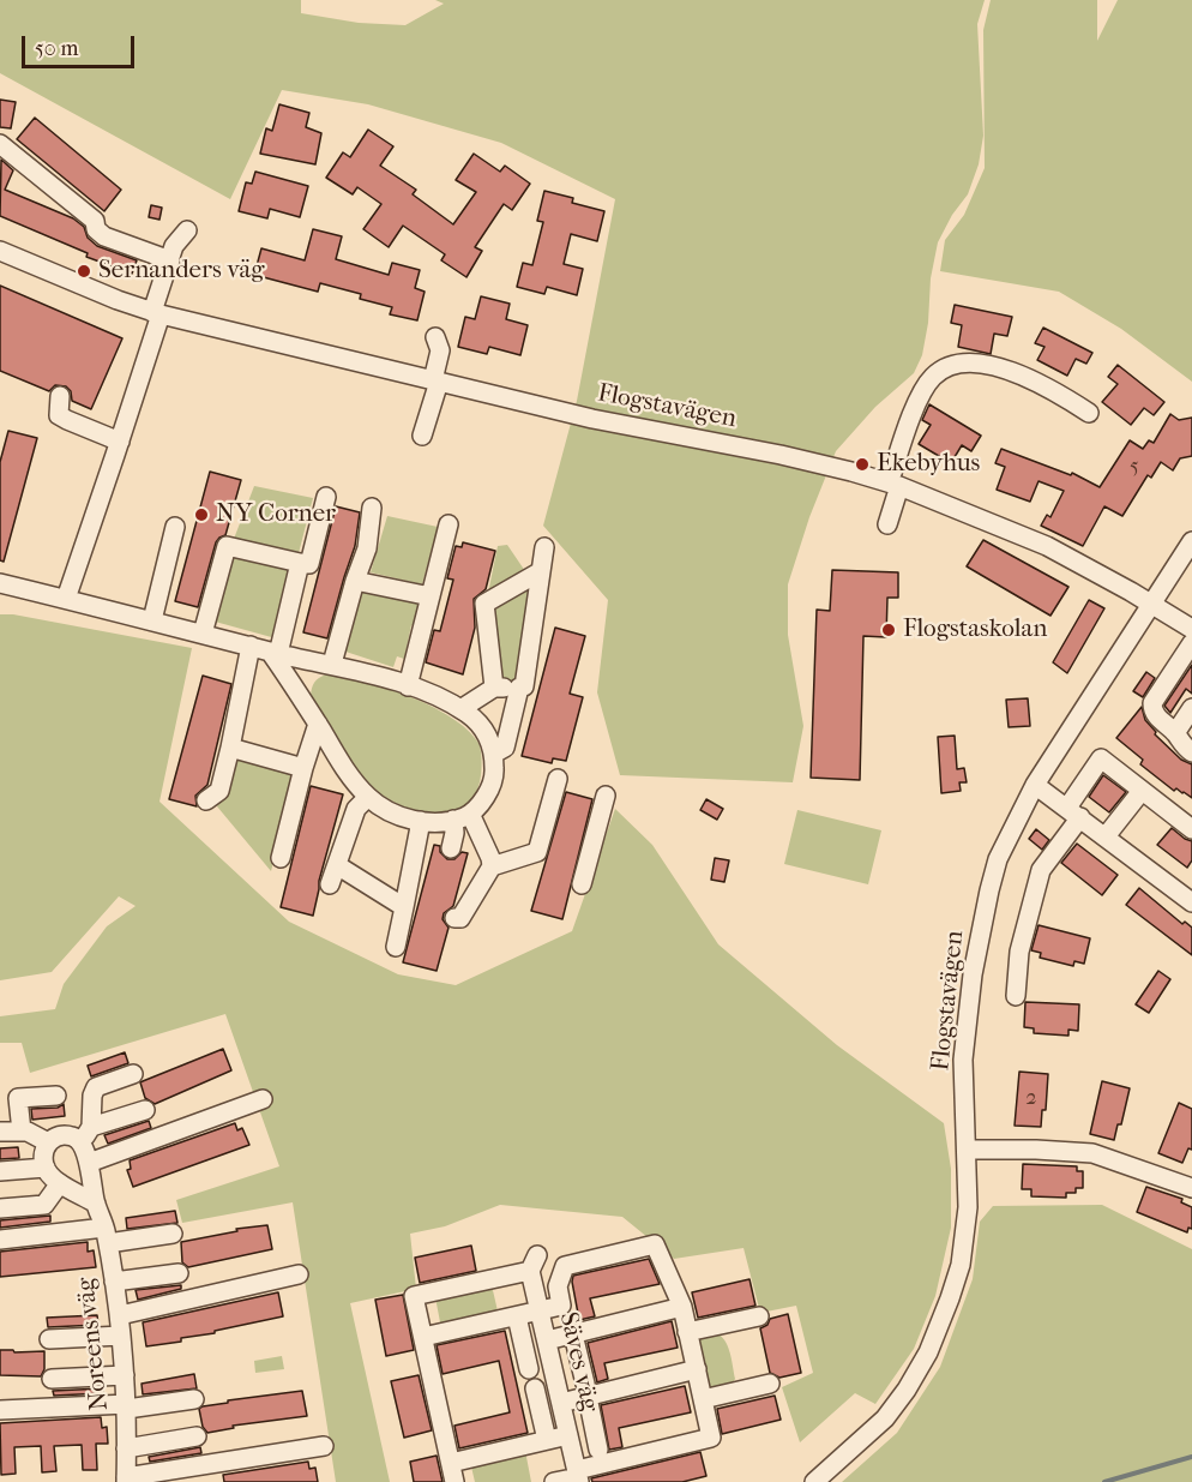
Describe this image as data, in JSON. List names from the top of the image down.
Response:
{
  "streets": {
    "street": ["Flogstavägen", "Noreens väg", "Säves väg"]
  },
  "places": [
    "Sernanders väg",
    "Ekebyhus",
    "NY Corner",
    "Flogstaskolan"
  ],
  "house_numbers": ["5", "2"],
  "scale_bar": "50 m"
}
